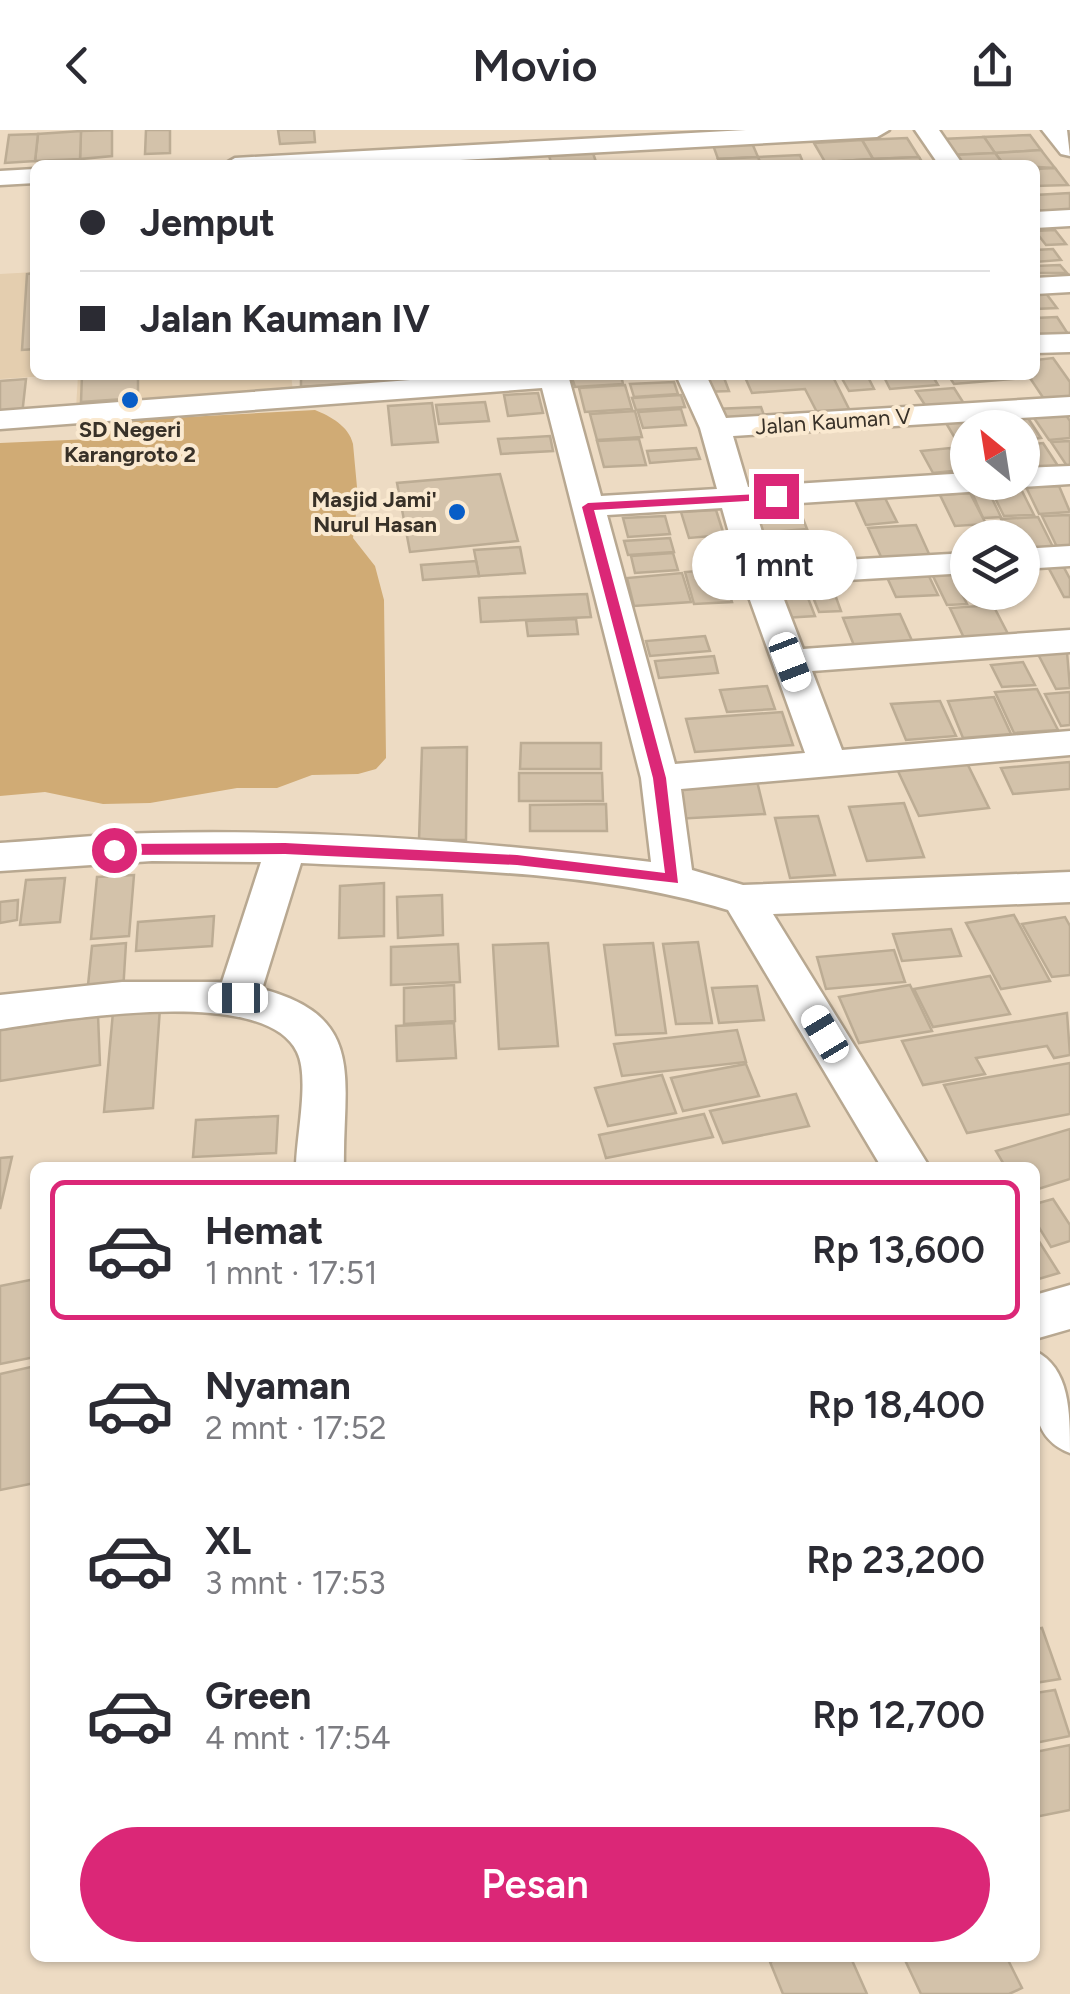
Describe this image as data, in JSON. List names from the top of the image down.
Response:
{
  "streets": {
    "street": ["Jalan Kauman V"]
  },
  "places": ["SD Negeri Karangroto 2", "Masjid Jami' Nurul Hasan"],
  "north": "top left",
  "page": {
    "header": "Movio",
    "banner": ["Jemput", "Jalan Kauman IV"],
    "bubble": "1 mnt",
    "list": [
      {
        "name": "Hemat",
        "note": "1 mnt · 17:51",
        "value": "Rp 13,600"
      },
      {
        "name": "Nyaman",
        "note": "2 mnt · 17:52",
        "value": "Rp 18,400"
      },
      {
        "name": "XL",
        "note": "3 mnt · 17:53",
        "value": "Rp 23,200"
      },
      {
        "name": "Green",
        "note": "4 mnt · 17:54",
        "value": "Rp 12,700"
      }
    ],
    "buttons": "Pesan"
  }
}
